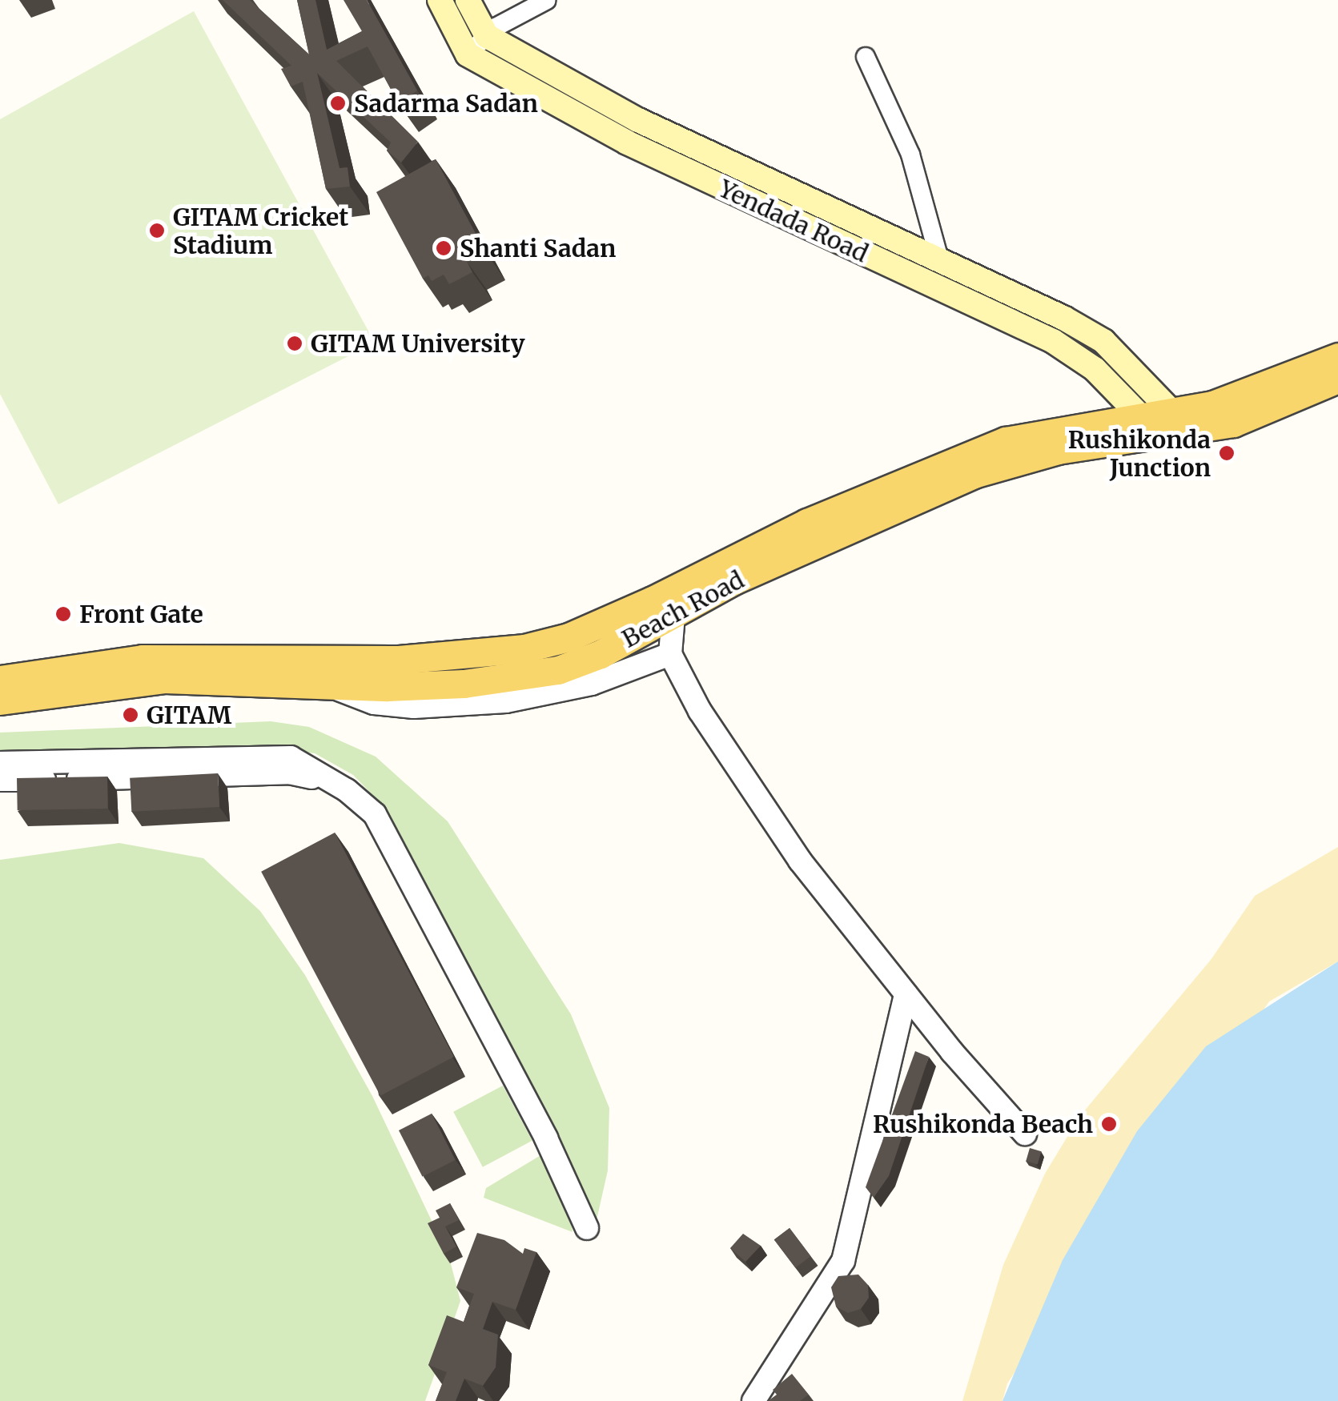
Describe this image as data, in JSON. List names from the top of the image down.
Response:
{
  "streets": {
    "main road": ["Yendada Road", "Beach Road"]
  },
  "crossings": [
    ["Yendada Road", "Beach Road"]
  ],
  "places": [
    "Sadarma Sadan",
    "GITAM Cricket Stadium",
    "Shanti Sadan",
    "GITAM University",
    "Rushikonda Junction",
    "Front Gate",
    "GITAM",
    "Rushikonda Beach"
  ]
}
